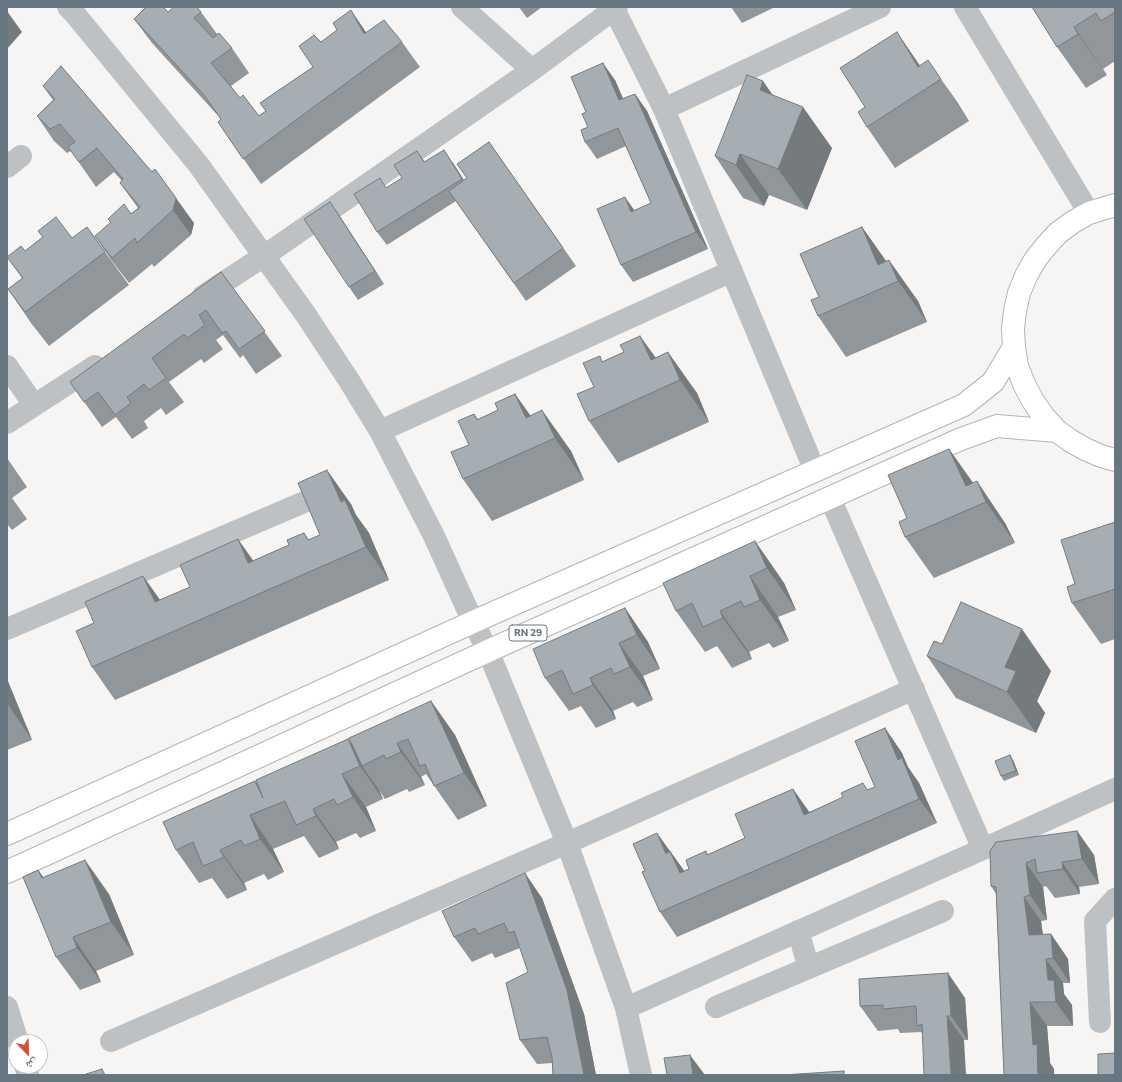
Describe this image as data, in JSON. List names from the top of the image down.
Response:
{
  "streets": {
    "main road": ["RN 29"]
  },
  "north": "bottom right"
}
